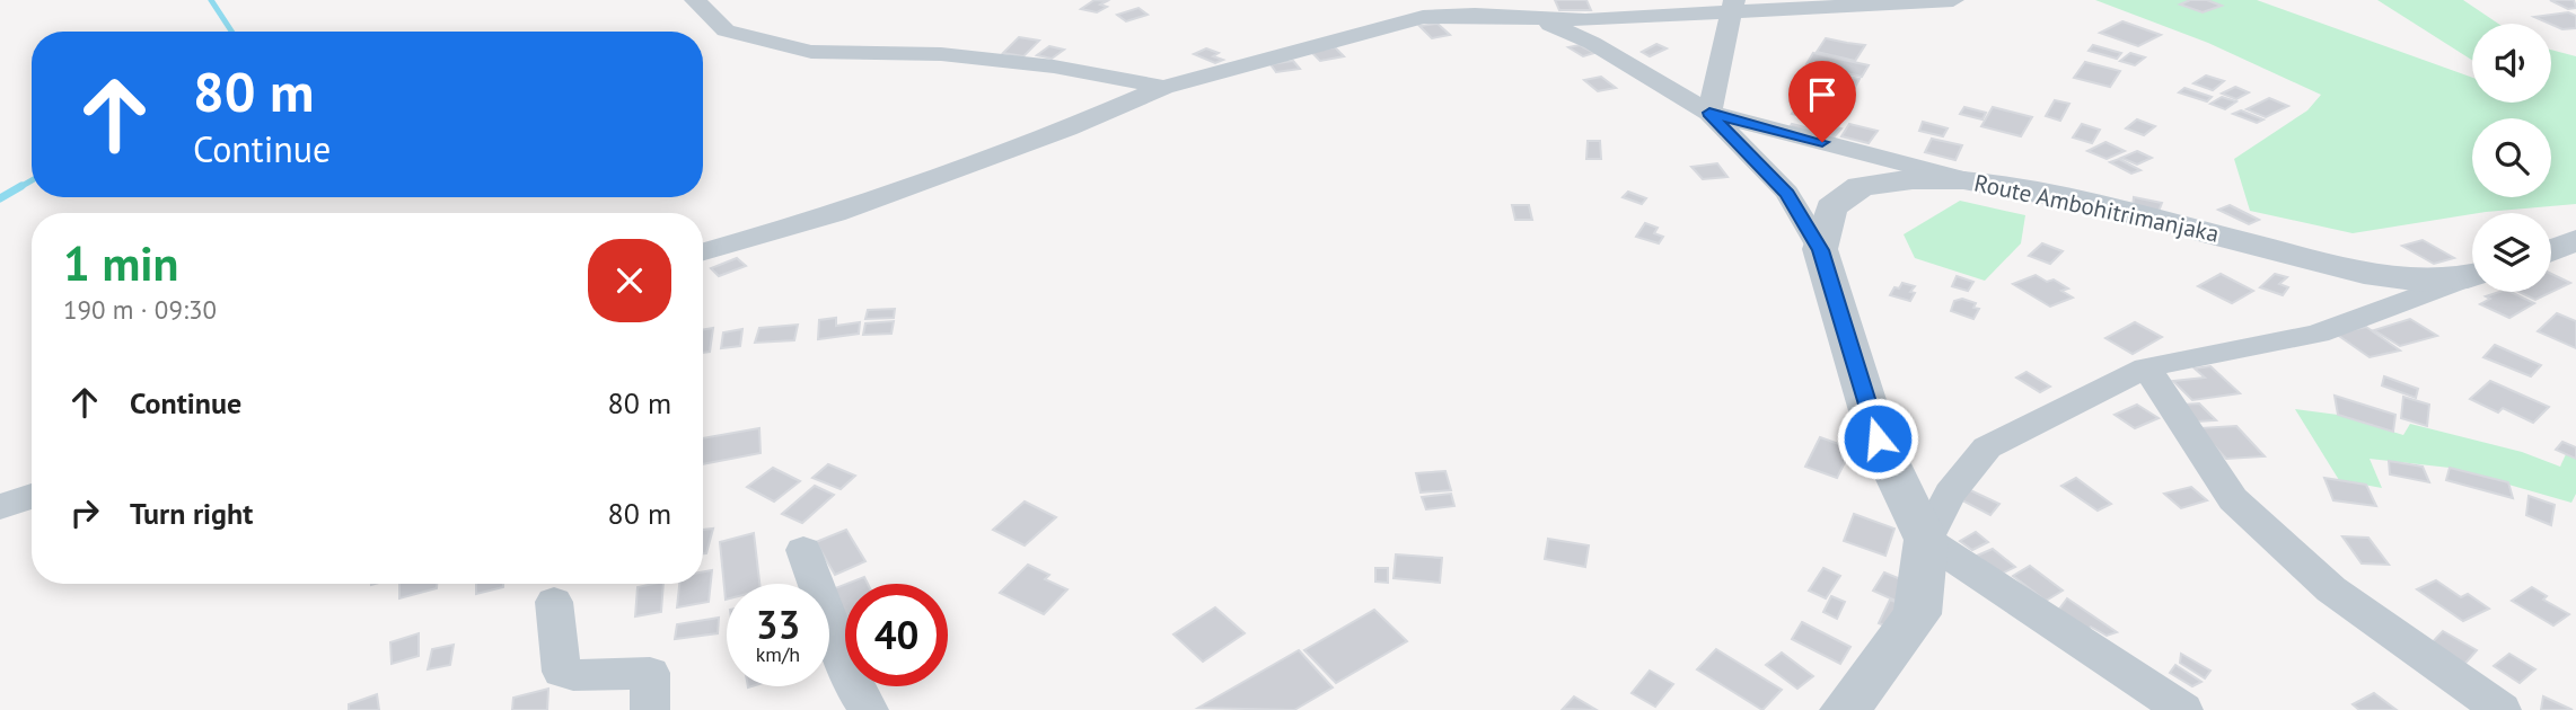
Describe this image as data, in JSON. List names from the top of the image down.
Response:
{
  "streets": {
    "street": ["Route Ambohitrimanjaka"]
  },
  "page": {
    "turn": ["80 m", "Continue"],
    "heading": ["1 min", "190 m · 09:30"],
    "list": [
      {
        "name": "Continue",
        "value": "80 m"
      },
      {
        "name": "Turn right",
        "value": "80 m"
      }
    ],
    "speed": "33 km/h",
    "limit": "40"
  }
}
